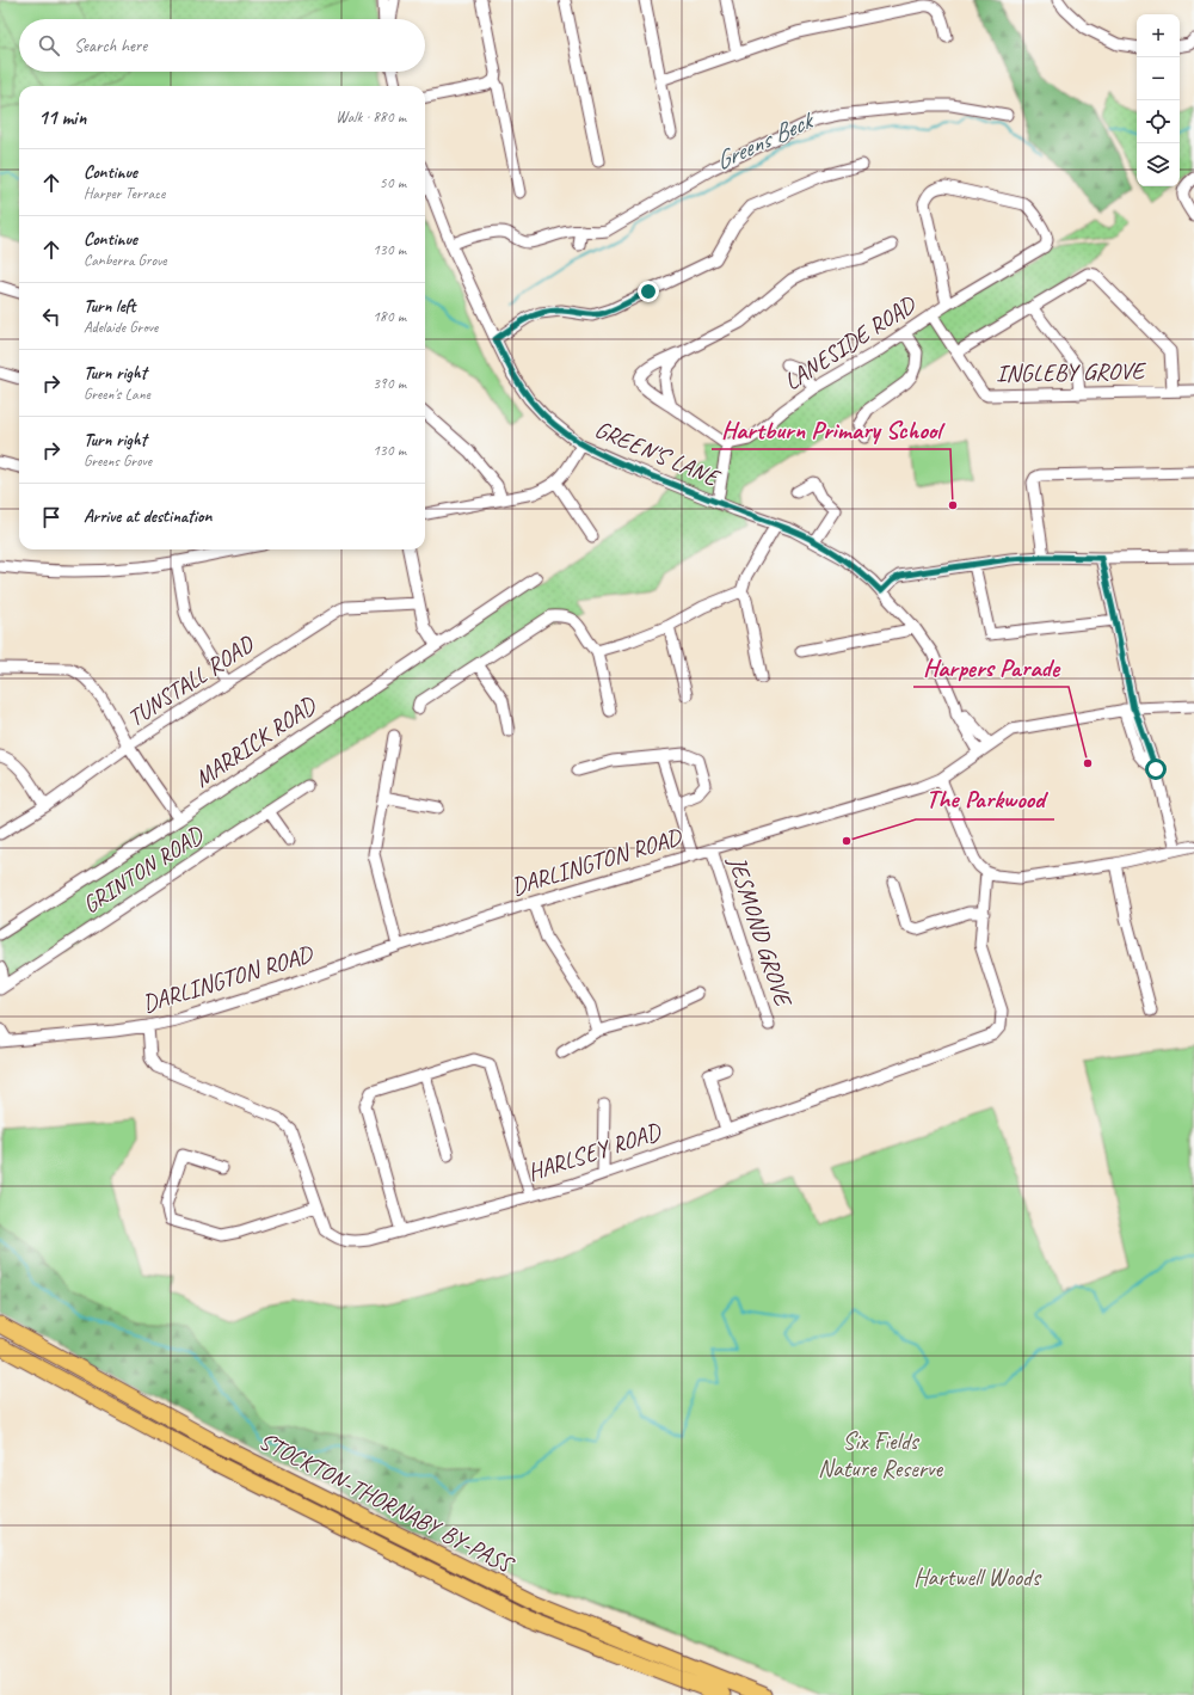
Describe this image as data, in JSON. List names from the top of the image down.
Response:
{
  "streets": {
    "highway": ["STOCKTON-THORNABY BY-PASS"],
    "street": [
      "LANESIDE ROAD",
      "INGLEBY GROVE",
      "GREEN'S LANE",
      "TUNSTALL ROAD",
      "MARRICK ROAD",
      "DARLINGTON ROAD",
      "GRINTON ROAD",
      "JESMOND GROVE",
      "HARLSEY ROAD"
    ]
  },
  "crossings": [
    ["LANESIDE ROAD", "INGLEBY GROVE"],
    ["GREEN'S LANE", "DARLINGTON ROAD"],
    ["DARLINGTON ROAD", "JESMOND GROVE"],
    ["DARLINGTON ROAD", "HARLSEY ROAD"]
  ],
  "water": ["Greens Beck"],
  "parks": ["Six Fields Nature Reserve", "Hartwell Woods"],
  "places": ["Hartburn Primary School", "Harpers Parade", "The Parkwood"],
  "page": {
    "map_buttons": ["+", "−"],
    "search": "Search here",
    "heading": ["11 min", "Walk · 880 m"],
    "list": [
      ["Continue", "Harper Terrace", "50 m"],
      ["Continue", "Canberra Grove", "130 m"],
      ["Turn left", "Adelaide Grove", "180 m"],
      ["Turn right", "Green's Lane", "390 m"],
      ["Turn right", "Greens Grove", "130 m"],
      "Arrive at destination"
    ]
  }
}
